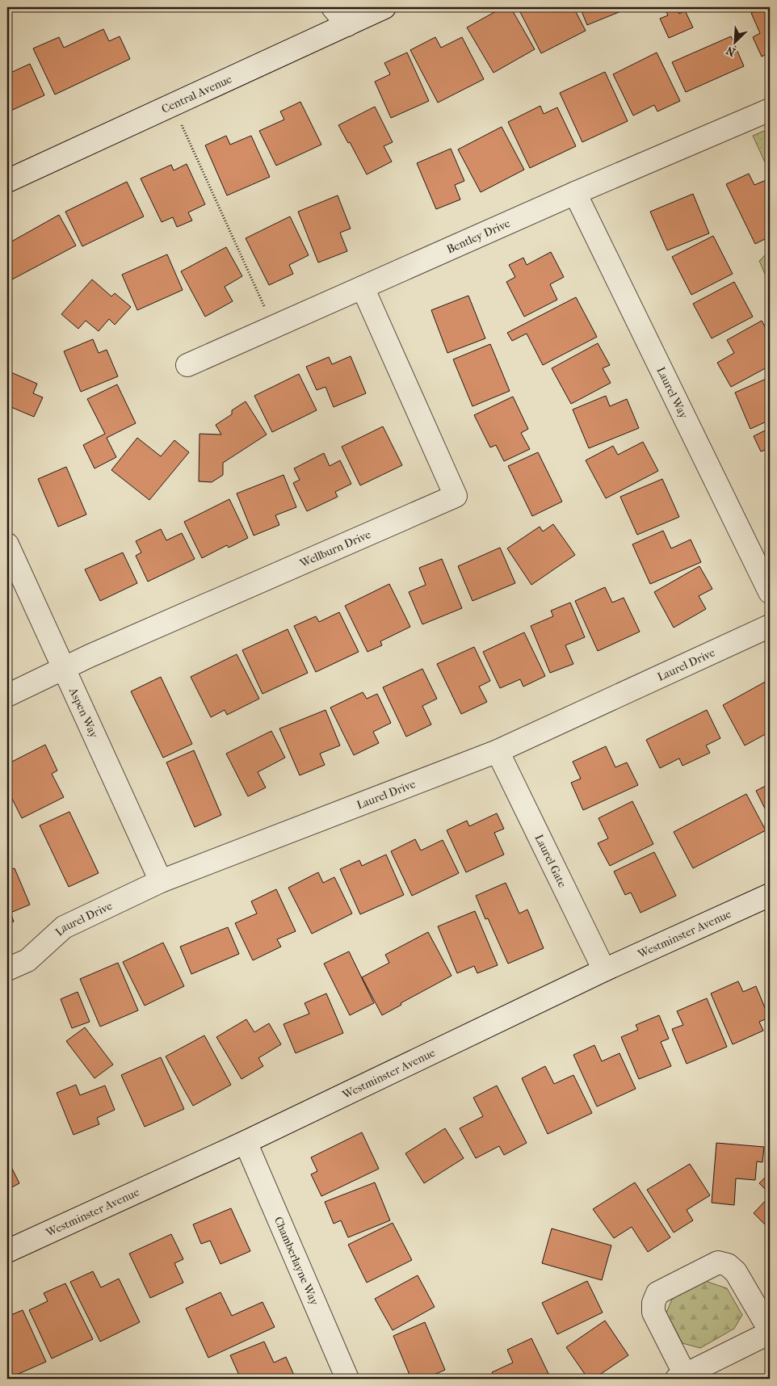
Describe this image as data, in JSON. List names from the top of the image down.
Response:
{
  "streets": {
    "street": [
      "Central Avenue",
      "Bentley Drive",
      "Laurel Way",
      "Wellburn Drive",
      "Laurel Drive",
      "Aspen Way",
      "Laurel Gate",
      "Westminster Avenue",
      "Chamberlayne Way"
    ]
  },
  "crossings": [
    ["Bentley Drive", "Laurel Way"],
    ["Bentley Drive", "Wellburn Drive"],
    ["Wellburn Drive", "Aspen Way"],
    ["Laurel Drive", "Aspen Way"],
    ["Laurel Drive", "Laurel Gate"],
    ["Laurel Gate", "Westminster Avenue"],
    ["Westminster Avenue", "Chamberlayne Way"]
  ],
  "north": "bottom left"
}
